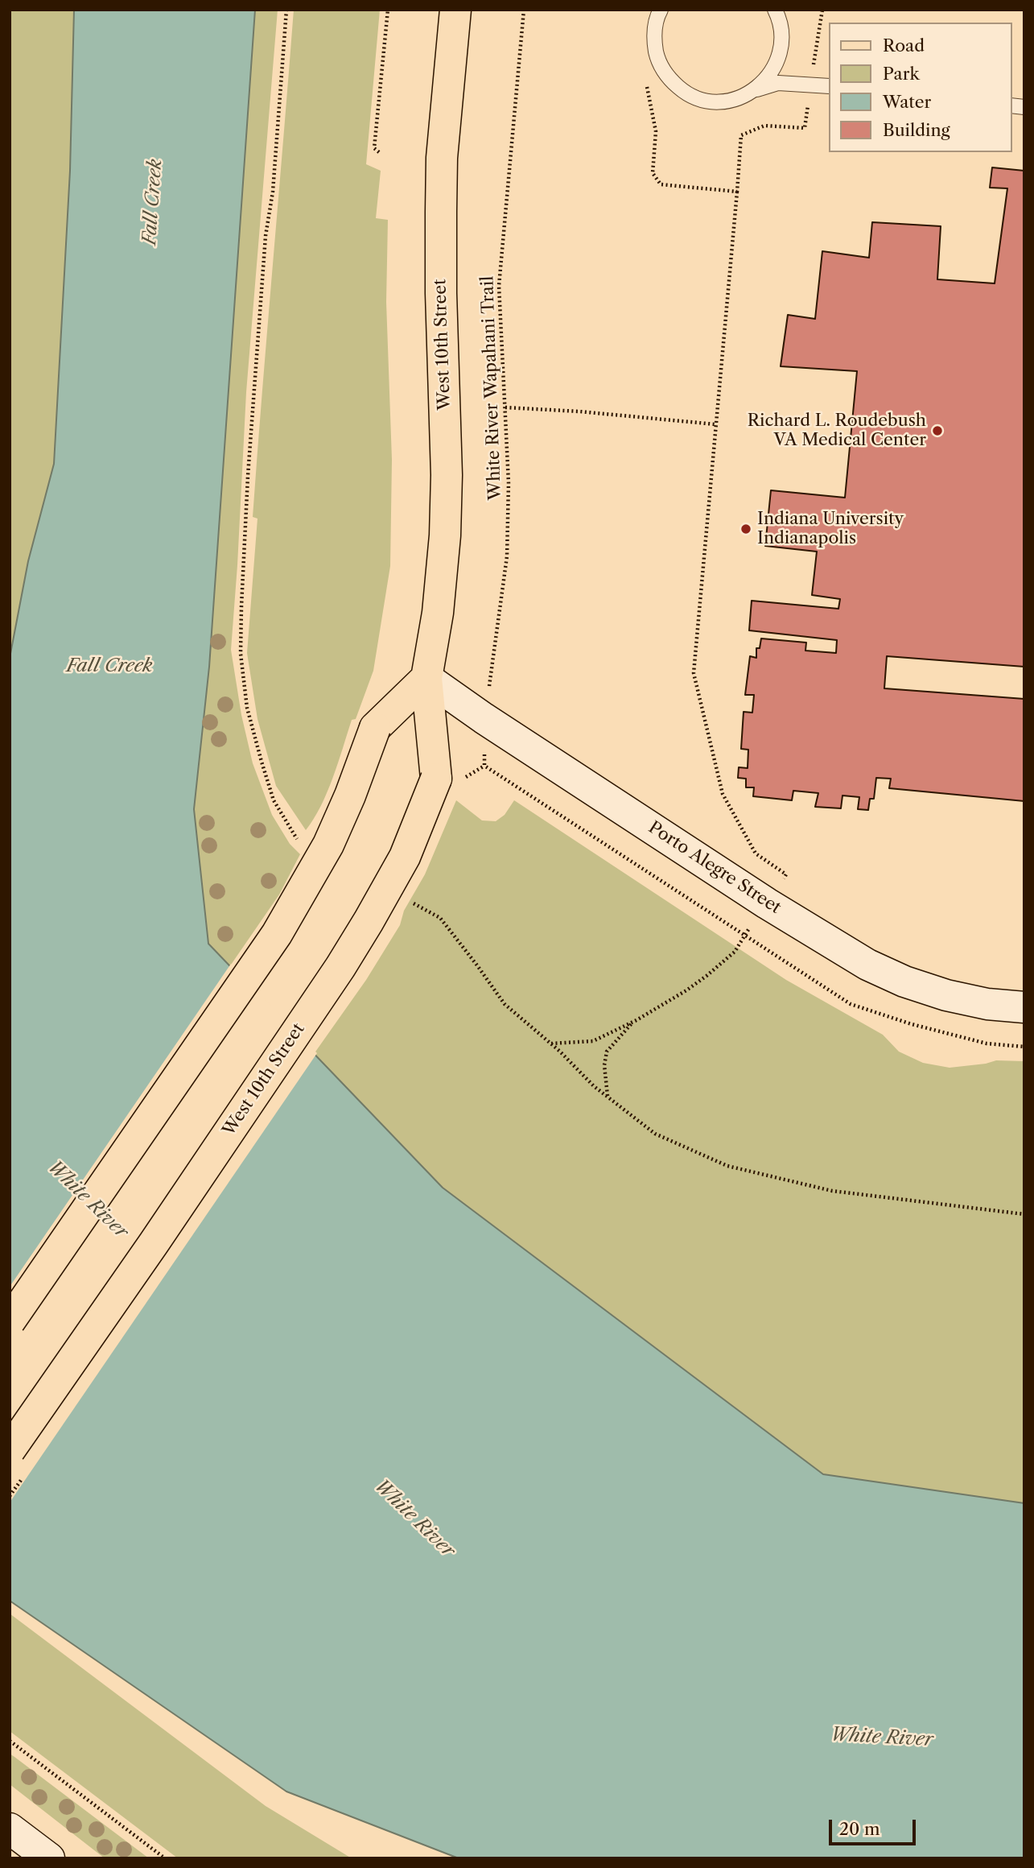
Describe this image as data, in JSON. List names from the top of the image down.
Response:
{
  "streets": {
    "main road": ["West 10th Street"],
    "street": ["Porto Alegre Street"],
    "path": ["White River Wapahani Trail"]
  },
  "crossings": [
    ["West 10th Street", "Porto Alegre Street"],
    ["White River Wapahani Trail", "Porto Alegre Street"]
  ],
  "water": ["Fall Creek", "White River"],
  "places": ["Richard L. Roudebush VA Medical Center", "Indiana University Indianapolis"],
  "legend": [
    "Road",
    "Park",
    "Water",
    "Building"
  ],
  "scale_bar": "20 m"
}
